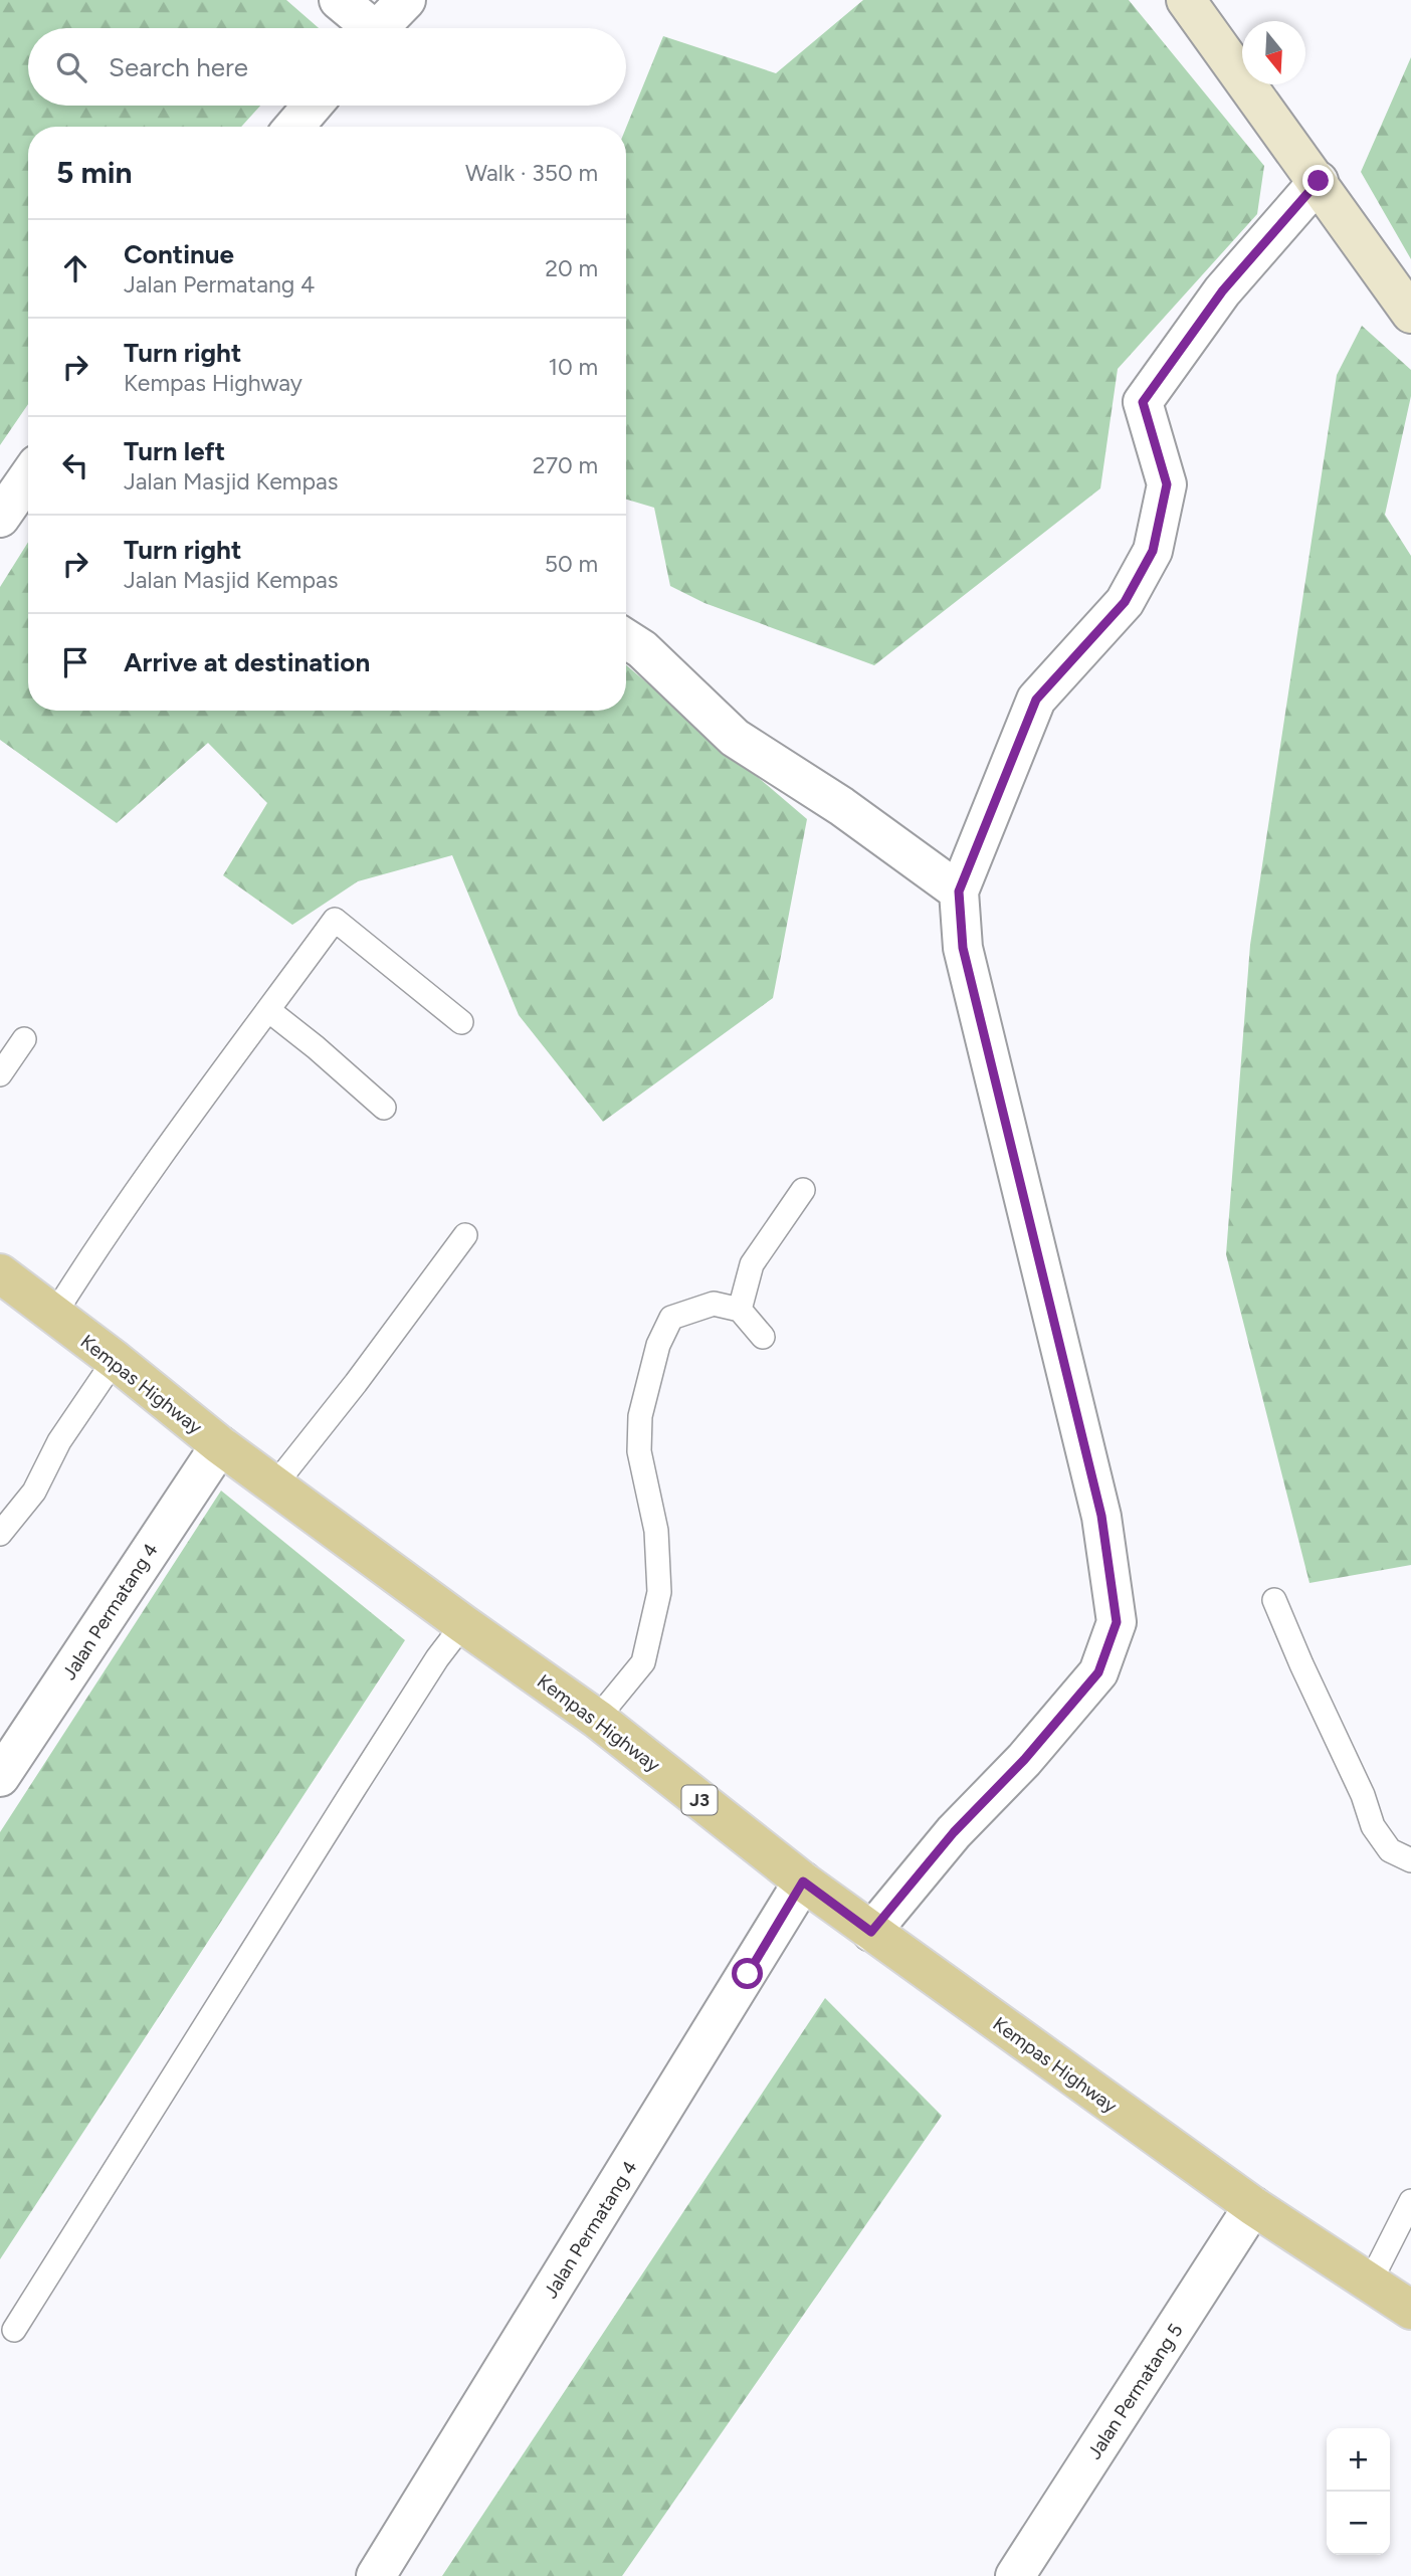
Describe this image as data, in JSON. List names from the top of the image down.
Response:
{
  "streets": {
    "main road": ["Kempas Highway", "J3"],
    "street": ["Jalan Permatang 4", "Jalan Permatang 5"]
  },
  "crossings": [
    ["Kempas Highway", "Jalan Permatang 4"],
    ["Kempas Highway", "Jalan Permatang 5"]
  ],
  "north": "bottom",
  "page": {
    "search": "Search here",
    "heading": ["5 min", "Walk · 350 m"],
    "list": [
      ["Continue", "Jalan Permatang 4", "20 m"],
      ["Turn right", "Kempas Highway", "10 m"],
      ["Turn left", "Jalan Masjid Kempas", "270 m"],
      ["Turn right", "Jalan Masjid Kempas", "50 m"],
      "Arrive at destination"
    ],
    "map_buttons": ["+", "−"]
  }
}
